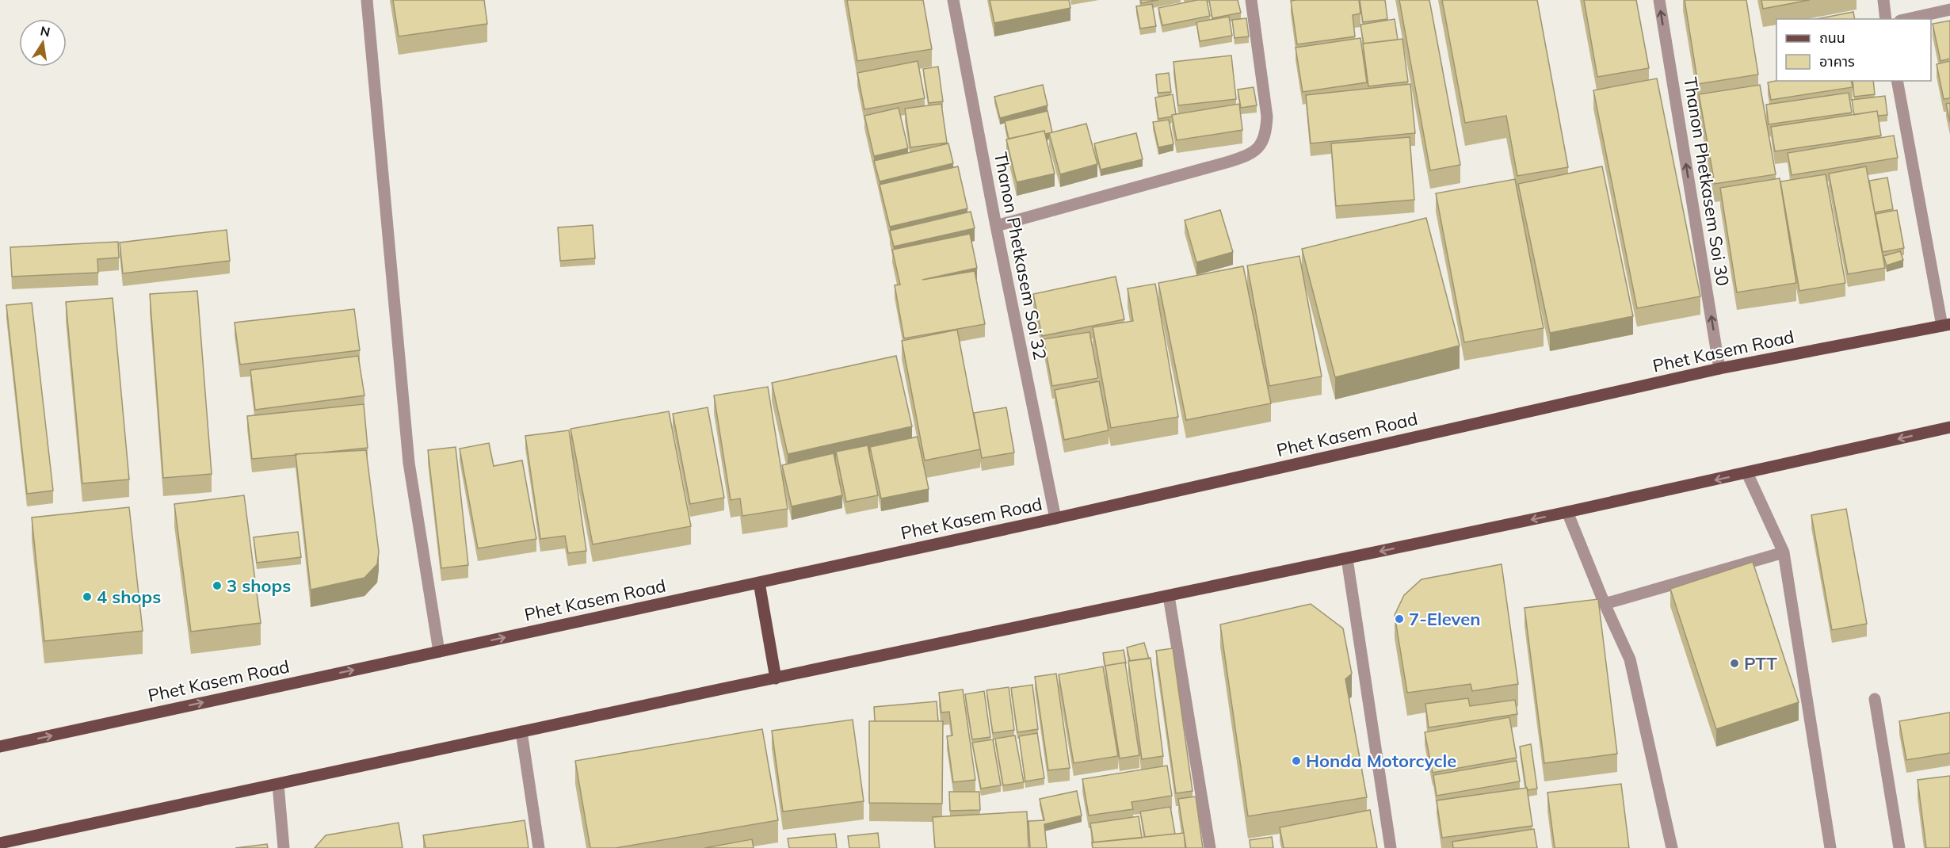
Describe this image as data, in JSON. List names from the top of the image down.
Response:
{
  "streets": {
    "main road": ["Phet Kasem Road"],
    "street": ["Thanon Phetkasem Soi 30", "Thanon Phetkasem Soi 32"]
  },
  "crossings": [
    ["Thanon Phetkasem Soi 30", "Phet Kasem Road"],
    ["Thanon Phetkasem Soi 32", "Phet Kasem Road"]
  ],
  "one_way": ["Thanon Phetkasem Soi 30"],
  "places": [
    "3 shops",
    "4 shops",
    "7-Eleven",
    "PTT",
    "Honda Motorcycle"
  ],
  "legend": ["ถนน", "อาคาร"],
  "north": "top"
}
